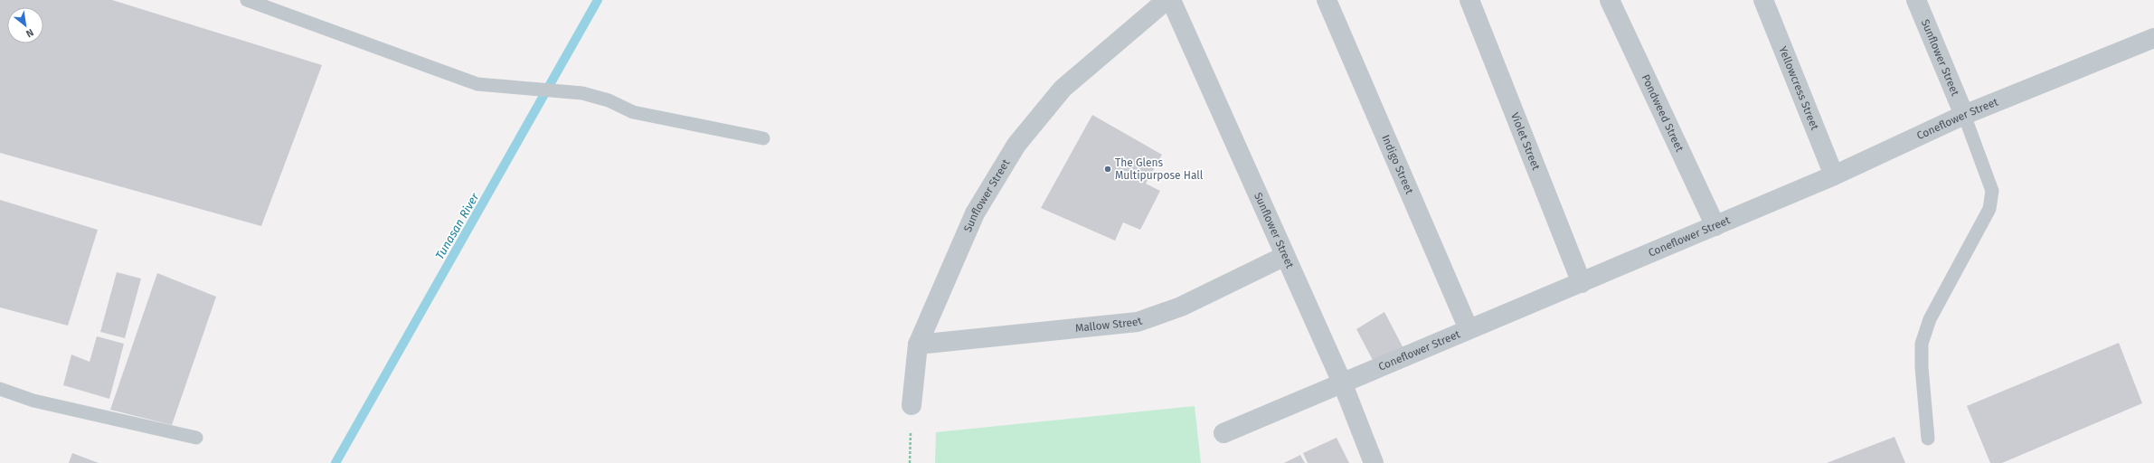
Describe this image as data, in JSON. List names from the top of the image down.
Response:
{
  "streets": {
    "street": [
      "Sunflower Street",
      "Yellowcress Street",
      "Pondweed Street",
      "Coneflower Street",
      "Violet Street",
      "Indigo Street",
      "Mallow Street"
    ]
  },
  "crossings": [
    ["Sunflower Street", "Coneflower Street"],
    ["Sunflower Street", "Mallow Street"],
    ["Yellowcress Street", "Coneflower Street"],
    ["Pondweed Street", "Coneflower Street"],
    ["Coneflower Street", "Violet Street"],
    ["Coneflower Street", "Indigo Street"]
  ],
  "water": ["Tunasan River"],
  "places": ["The Glens Multipurpose Hall"],
  "north": "bottom right"
}
